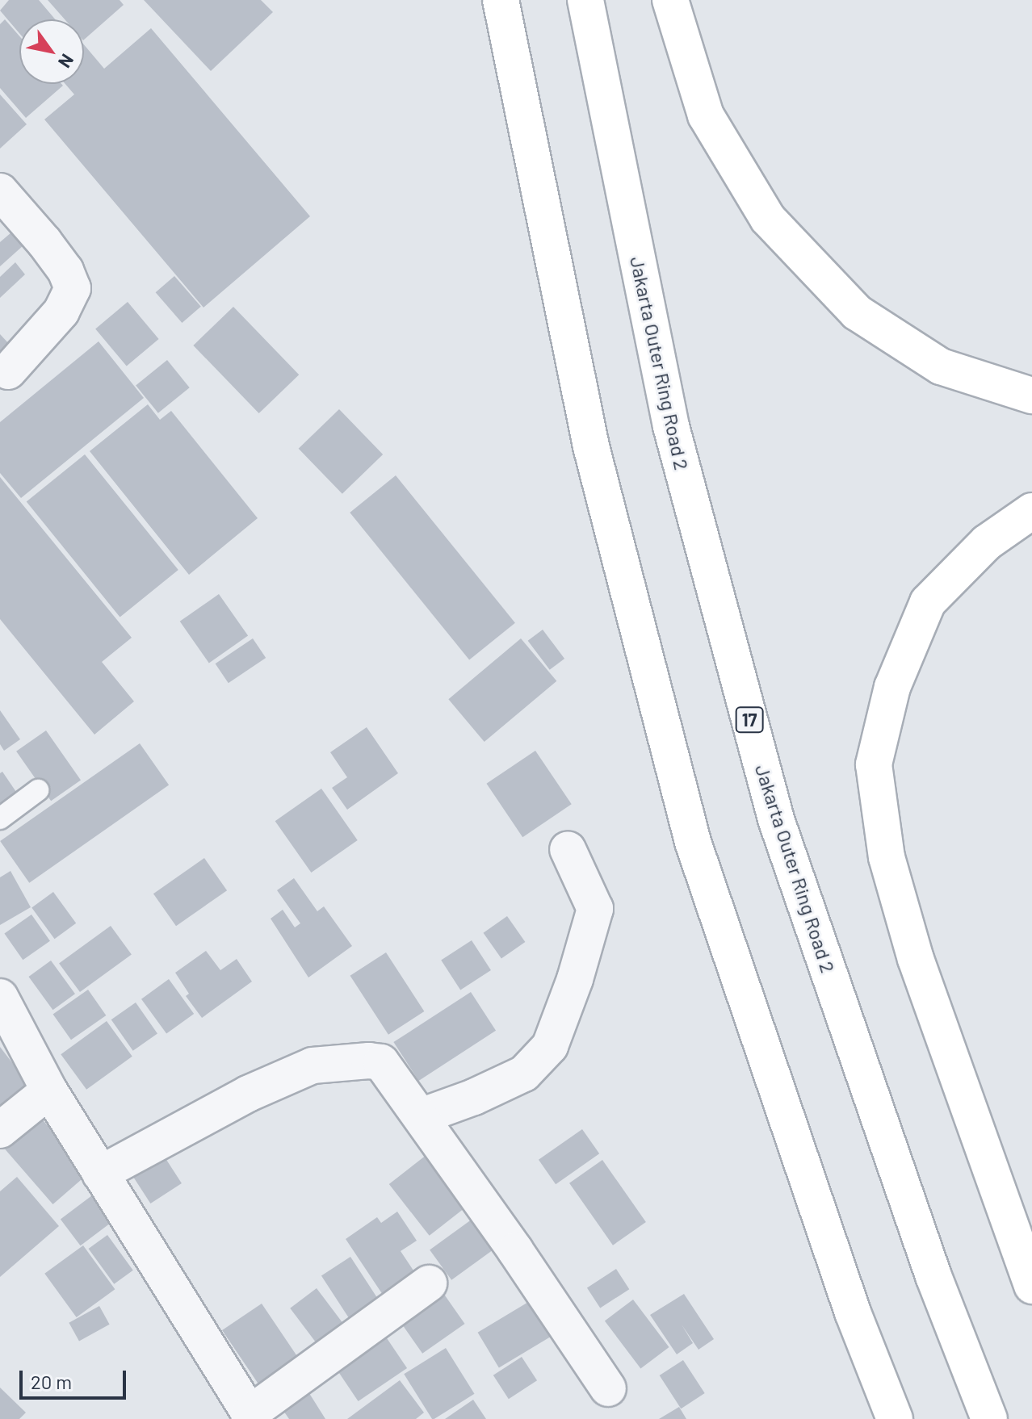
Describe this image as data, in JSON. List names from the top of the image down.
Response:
{
  "streets": {
    "highway": ["Jakarta Outer Ring Road 2", "17"]
  },
  "scale_bar": "20 m",
  "north": "bottom right"
}
